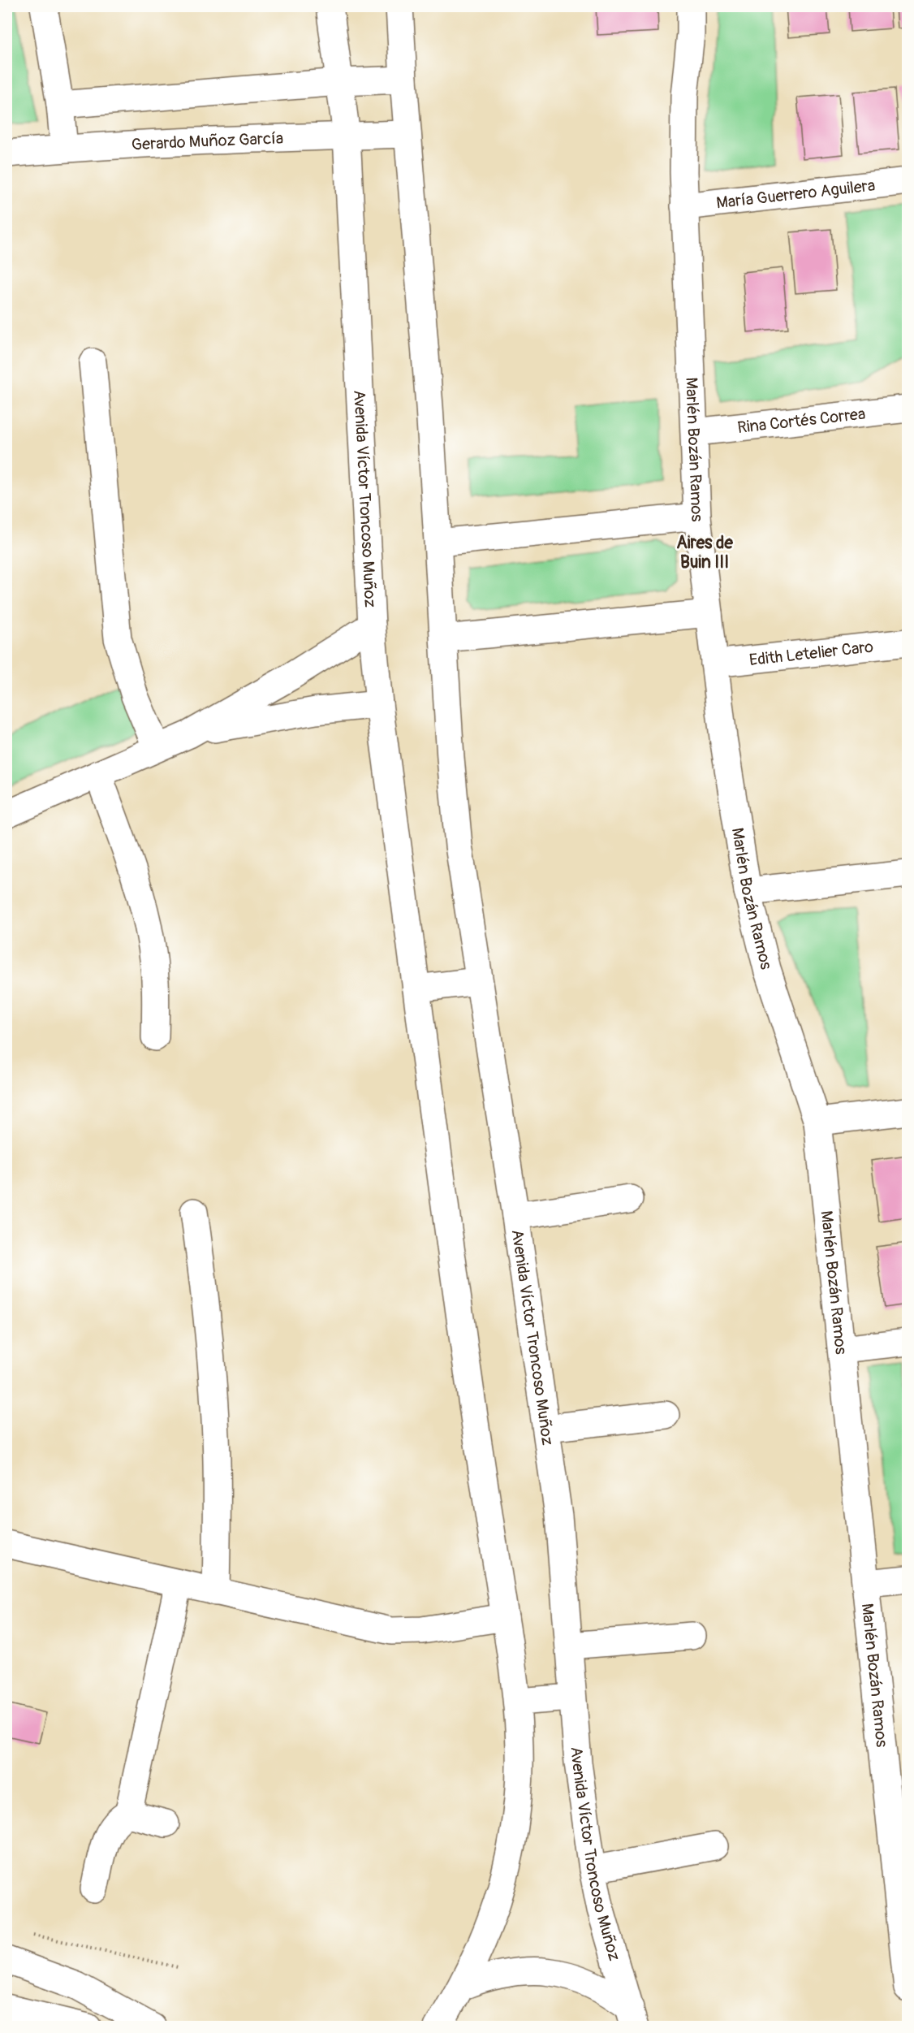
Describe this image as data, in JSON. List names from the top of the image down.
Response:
{
  "streets": {
    "street": [
      "Gerardo Muñoz García",
      "María Guerrero Aguilera",
      "Rina Cortés Correa",
      "Marlén Bozán Ramos",
      "Avenida Víctor Troncoso Muñoz",
      "Edith Letelier Caro"
    ]
  },
  "crossings": [
    ["Gerardo Muñoz García", "Avenida Víctor Troncoso Muñoz"],
    ["María Guerrero Aguilera", "Marlén Bozán Ramos"],
    ["Rina Cortés Correa", "Marlén Bozán Ramos"],
    ["Marlén Bozán Ramos", "Edith Letelier Caro"]
  ],
  "districts": ["Aires de Buin III"]
}
